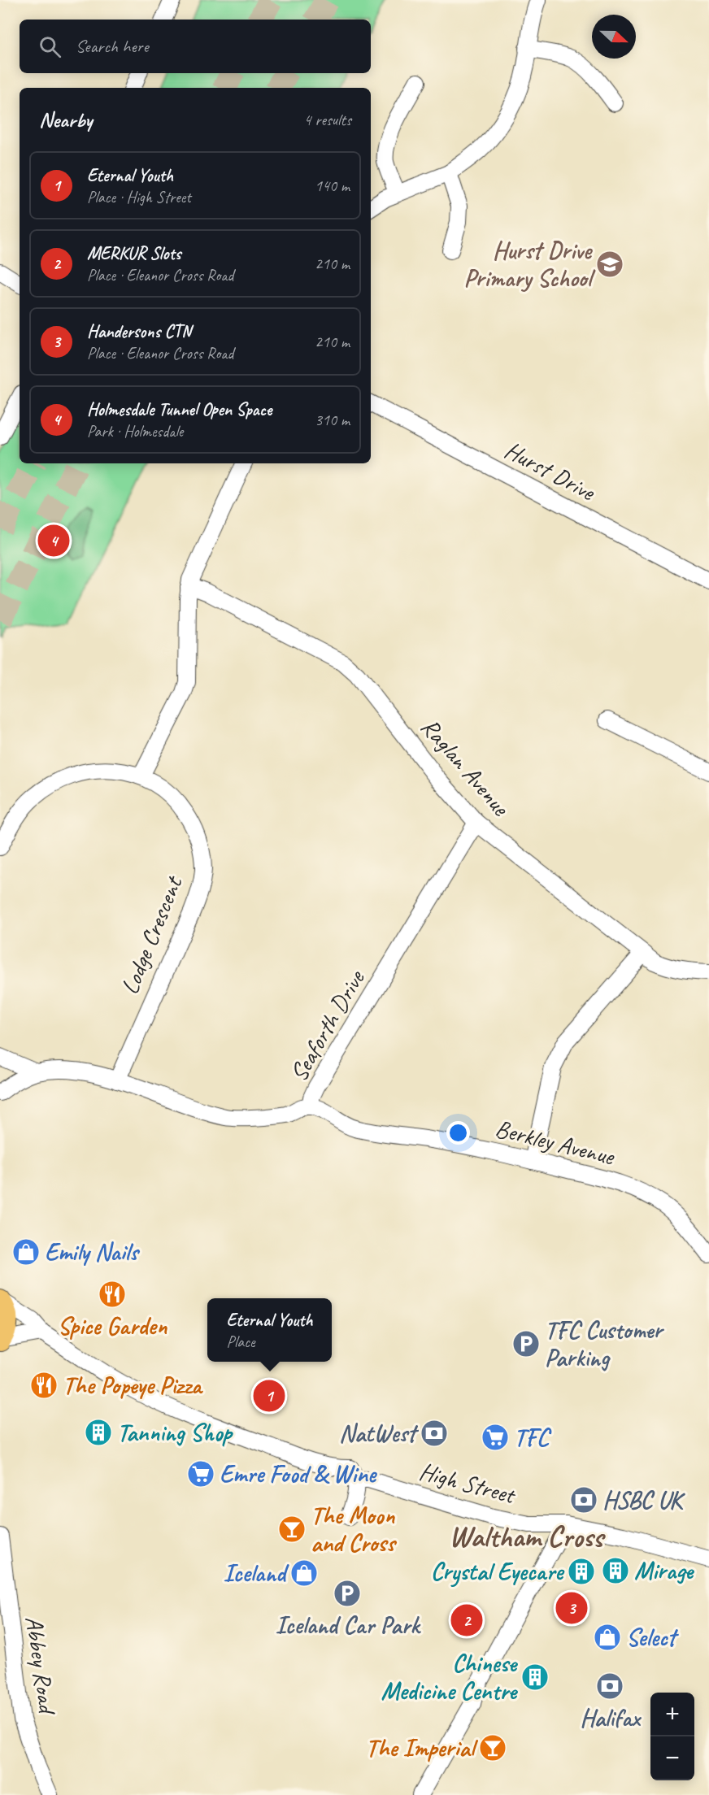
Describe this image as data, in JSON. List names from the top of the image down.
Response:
{
  "streets": {
    "street": [
      "Hurst Drive",
      "Raglan Avenue",
      "Lodge Crescent",
      "Seaforth Drive",
      "Berkley Avenue",
      "High Street",
      "Abbey Road"
    ]
  },
  "crossings": [
    ["Raglan Avenue", "Seaforth Drive"],
    ["Lodge Crescent", "Seaforth Drive"],
    ["Seaforth Drive", "Berkley Avenue"]
  ],
  "districts": ["Waltham Cross"],
  "places": {
    "school or university": ["Hurst Drive Primary School"],
    "shop": ["Emily Nails", "Iceland", "Select"],
    "restaurant": ["Spice Garden", "The Popeye Pizza"],
    "parking": ["TFC Customer Parking", "Iceland Car Park"],
    "building": [
      "Tanning Shop",
      "Mirage",
      "Crystal Eyecare",
      "Chinese Medicine Centre"
    ],
    "bank": ["NatWest", "HSBC UK", "Halifax"],
    "supermarket": ["TFC", "Emre Food & Wine"],
    "bar": ["The Moon and Cross", "The Imperial"]
  },
  "north": "right",
  "page": {
    "search": "Search here",
    "heading": ["Nearby", "4 results"],
    "list": [
      {
        "mark": "1",
        "name": "Eternal Youth",
        "note": "Place · High Street",
        "value": "140 m"
      },
      {
        "mark": "2",
        "name": "MERKUR Slots",
        "note": "Place · Eleanor Cross Road",
        "value": "210 m"
      },
      {
        "mark": "3",
        "name": "Handersons CTN",
        "note": "Place · Eleanor Cross Road",
        "value": "210 m"
      },
      {
        "mark": "4",
        "name": "Holmesdale Tunnel Open Space",
        "note": "Park · Holmesdale",
        "value": "310 m"
      }
    ],
    "pins": [
      "4",
      "1",
      "3",
      "2"
    ],
    "popup": ["Eternal Youth", "Place"],
    "map_buttons": ["+", "−"]
  }
}
